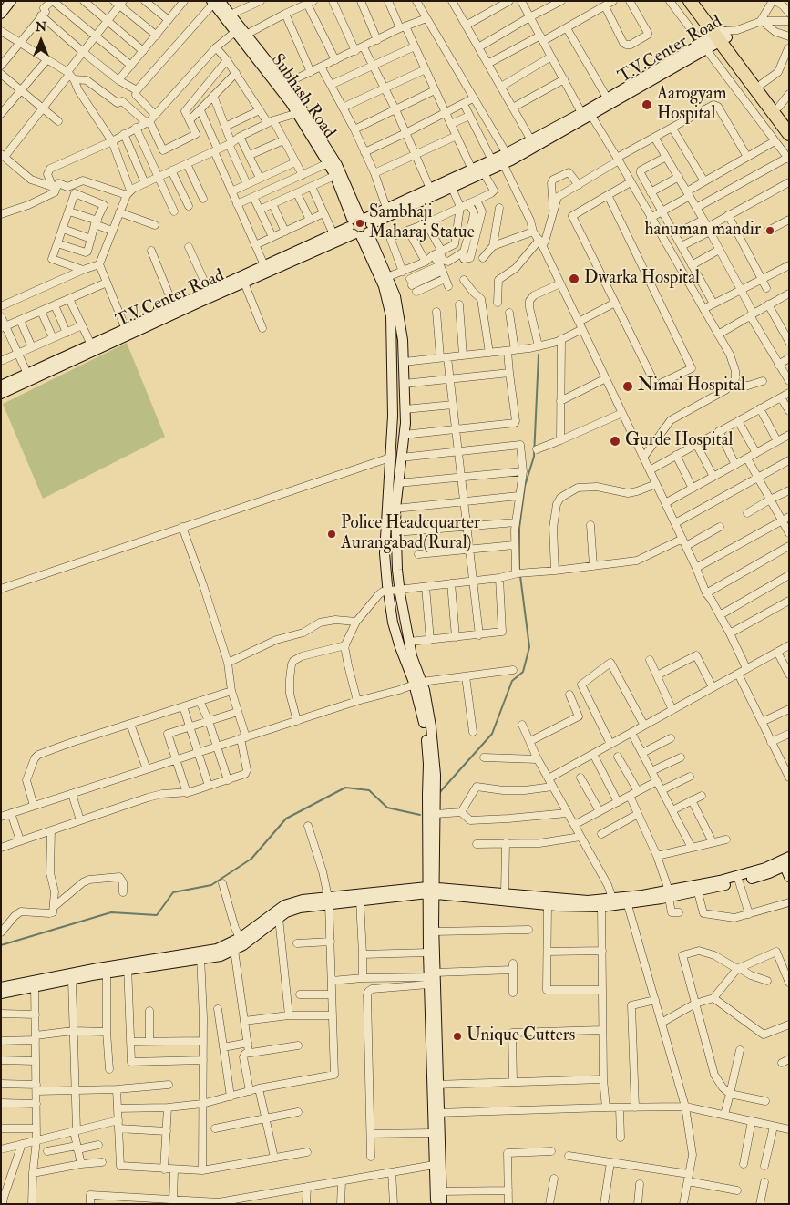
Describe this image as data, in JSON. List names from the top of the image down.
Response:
{
  "streets": {
    "street": ["T.V.Center Road", "Subhash Road"]
  },
  "crossings": [
    ["T.V.Center Road", "Subhash Road"]
  ],
  "places": [
    "Aarogyam Hospital",
    "Sambhaji Maharaj Statue",
    "hanuman mandir",
    "Dwarka Hospital",
    "Nimai Hospital",
    "Gurde Hospital",
    "Police Headcquarter Aurangabad(Rural)",
    "Unique Cutters"
  ],
  "north": "top"
}
